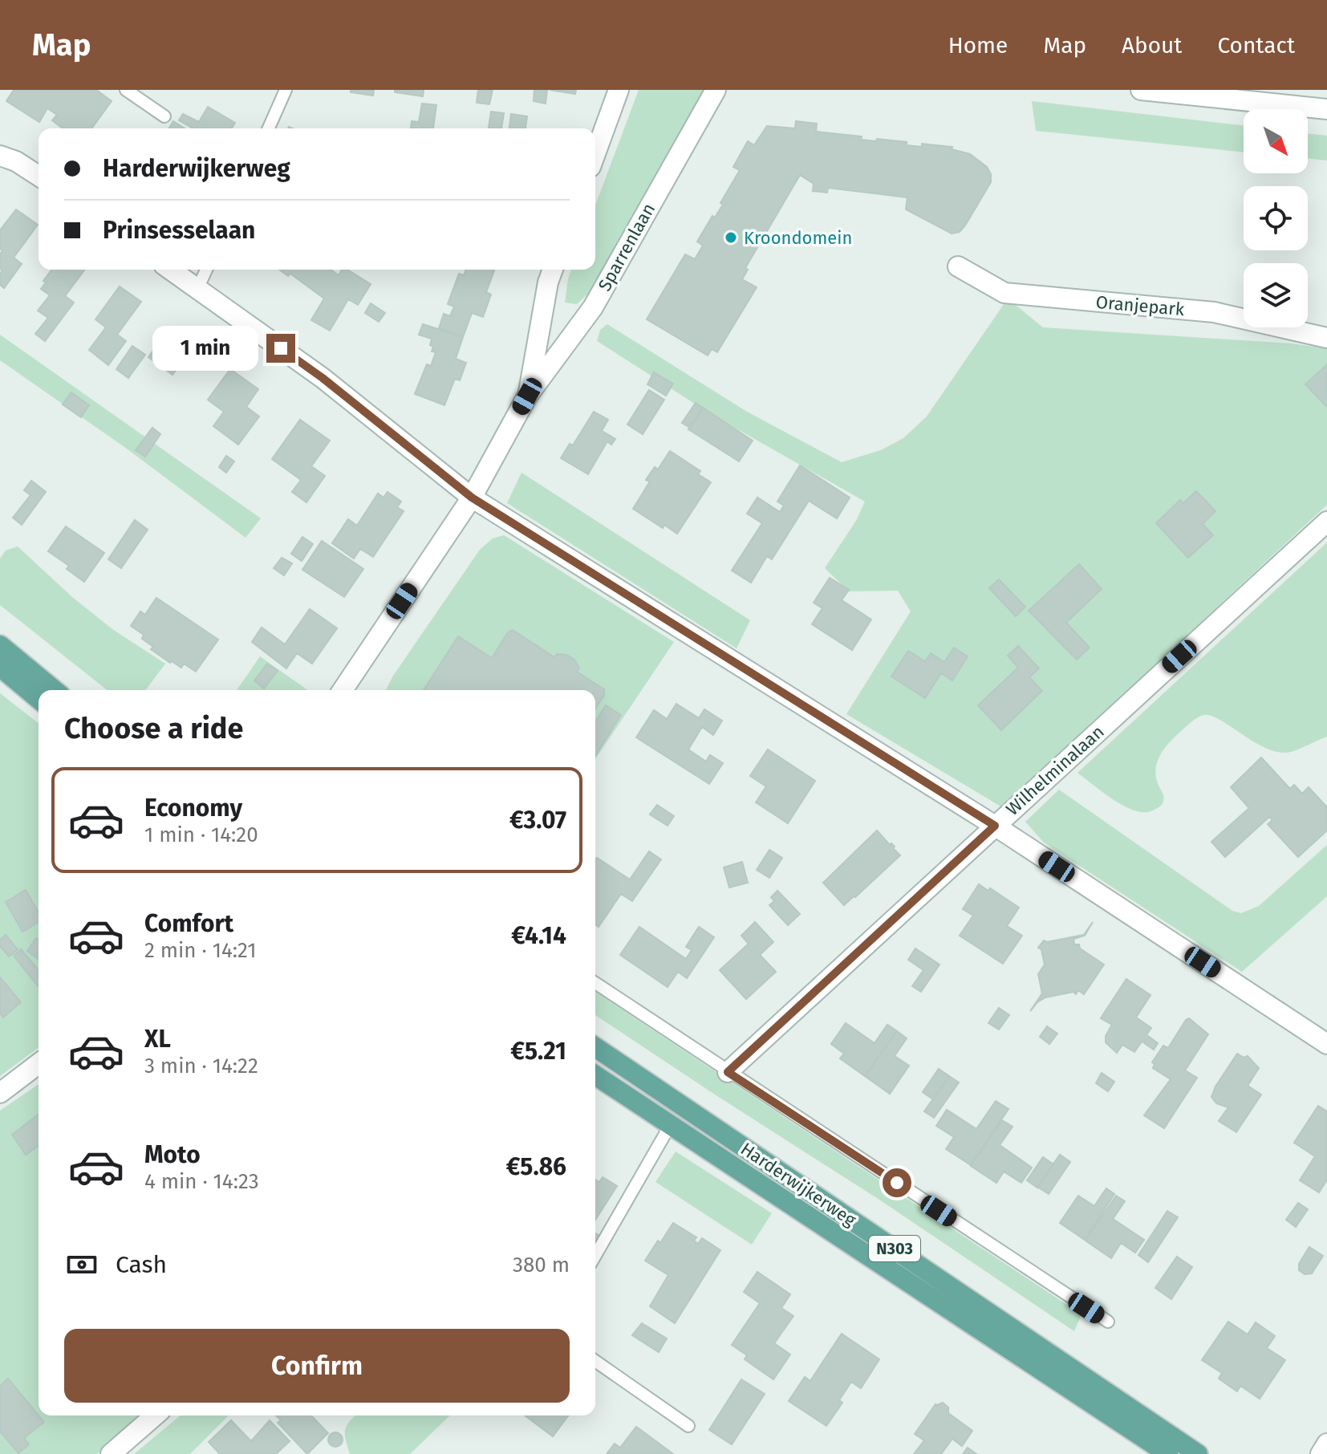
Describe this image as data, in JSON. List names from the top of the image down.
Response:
{
  "streets": {
    "main road": ["Harderwijkerweg", "N303"],
    "street": ["Sparrenlaan", "Oranjepark", "Wilhelminalaan"]
  },
  "places": ["Kroondomein"],
  "north": "bottom right",
  "page": {
    "header": "Map",
    "nav": [
      "Home",
      "Map",
      "About",
      "Contact"
    ],
    "banner": ["Harderwijkerweg", "Prinsesselaan"],
    "bubble": "1 min",
    "heading": "Choose a ride",
    "list": [
      {
        "name": "Economy",
        "note": "1 min · 14:20",
        "value": "€3.07"
      },
      {
        "name": "Comfort",
        "note": "2 min · 14:21",
        "value": "€4.14"
      },
      {
        "name": "XL",
        "note": "3 min · 14:22",
        "value": "€5.21"
      },
      {
        "name": "Moto",
        "note": "4 min · 14:23",
        "value": "€5.86"
      }
    ],
    "pay": ["Cash", "380 m"],
    "buttons": "Confirm"
  }
}
